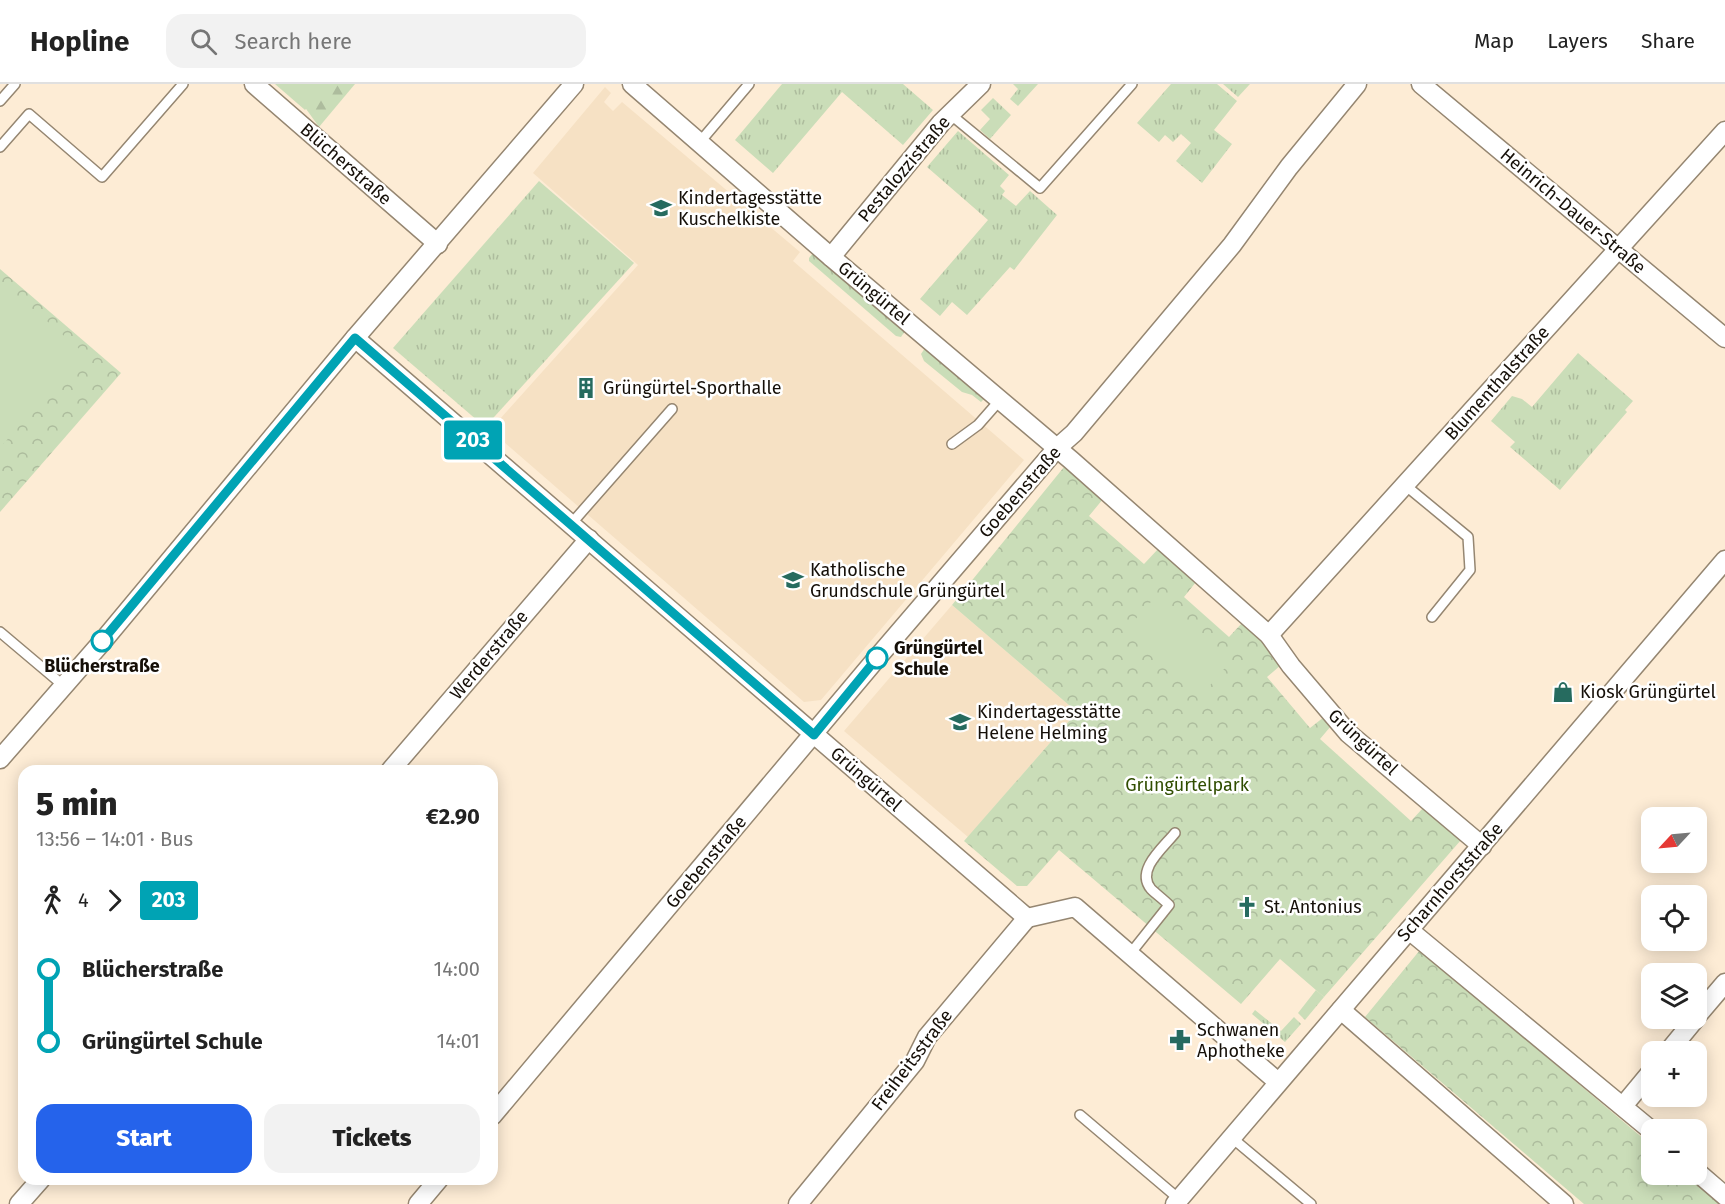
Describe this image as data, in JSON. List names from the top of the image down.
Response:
{
  "streets": {
    "street": [
      "Blücherstraße",
      "Pestalozzistraße",
      "Heinrich-Dauer-Straße",
      "Grüngürtel",
      "Blumenthalstraße",
      "Goebenstraße",
      "Werderstraße",
      "Scharnhorststraße",
      "Freiheitsstraße"
    ]
  },
  "crossings": [
    ["Pestalozzistraße", "Grüngürtel"],
    ["Heinrich-Dauer-Straße", "Blumenthalstraße"],
    ["Grüngürtel", "Blumenthalstraße"],
    ["Grüngürtel", "Goebenstraße"],
    ["Grüngürtel", "Werderstraße"],
    ["Grüngürtel", "Scharnhorststraße"],
    ["Grüngürtel", "Freiheitsstraße"]
  ],
  "parks": ["Grüngürtelpark"],
  "places": {
    "school or university": ["Kindertagesstätte Kuschelkiste", "Katholische Grundschule Grüngürtel", "Kindertagesstätte Helene Helming"],
    "building": ["Grüngürtel-Sporthalle"],
    "other": ["Blücherstraße", "Grüngürtel Schule"],
    "shop": ["Kiosk Grüngürtel"],
    "church": ["St. Antonius"],
    "pharmacy": ["Schwanen Aphotheke"]
  },
  "lines": ["bus line 203"],
  "north": "bottom left",
  "page": {
    "header": "Hopline",
    "search": "Search here",
    "nav": ["Map", "Layers", "Share"],
    "on_map": "203",
    "heading": ["5 min", "13:56 – 14:01 · Bus", "€2.90"],
    "map_buttons": ["+", "−"],
    "legs": ["4", "203"],
    "list": [
      {
        "name": "Blücherstraße",
        "value": "14:00"
      },
      {
        "name": "Grüngürtel Schule",
        "value": "14:01"
      }
    ],
    "buttons": ["Start", "Tickets"]
  }
}
